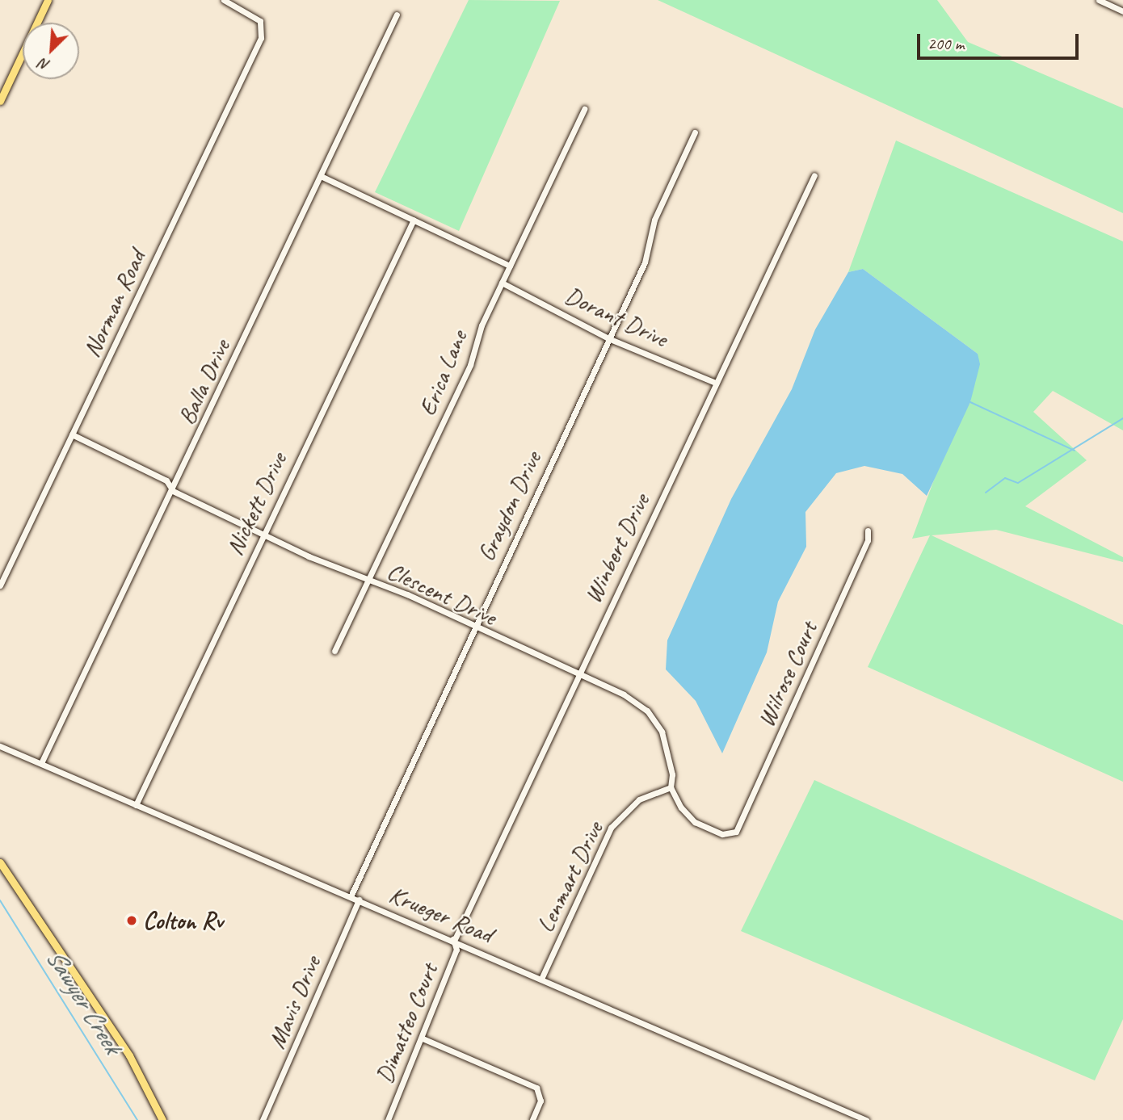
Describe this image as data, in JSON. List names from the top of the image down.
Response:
{
  "streets": {
    "street": [
      "Norman Road",
      "Dorant Drive",
      "Erica Lane",
      "Balla Drive",
      "Nickett Drive",
      "Graydon Drive",
      "Winbert Drive",
      "Clescent Drive",
      "Wilrose Court",
      "Lenmart Drive",
      "Krueger Road",
      "Mavis Drive",
      "Dimatteo Court"
    ]
  },
  "crossings": [
    ["Norman Road", "Clescent Drive"],
    ["Dorant Drive", "Erica Lane"],
    ["Dorant Drive", "Graydon Drive"],
    ["Dorant Drive", "Winbert Drive"],
    ["Erica Lane", "Clescent Drive"],
    ["Balla Drive", "Clescent Drive"],
    ["Balla Drive", "Krueger Road"],
    ["Nickett Drive", "Clescent Drive"],
    ["Nickett Drive", "Krueger Road"],
    ["Graydon Drive", "Clescent Drive"],
    ["Graydon Drive", "Krueger Road"],
    ["Winbert Drive", "Clescent Drive"],
    ["Winbert Drive", "Krueger Road"],
    ["Winbert Drive", "Dimatteo Court"],
    ["Clescent Drive", "Wilrose Court"],
    ["Clescent Drive", "Lenmart Drive"],
    ["Lenmart Drive", "Krueger Road"],
    ["Krueger Road", "Mavis Drive"],
    ["Krueger Road", "Dimatteo Court"]
  ],
  "water": ["Sawyer Creek"],
  "places": ["Colton Rv"],
  "scale_bar": "200 m",
  "north": "bottom left"
}
